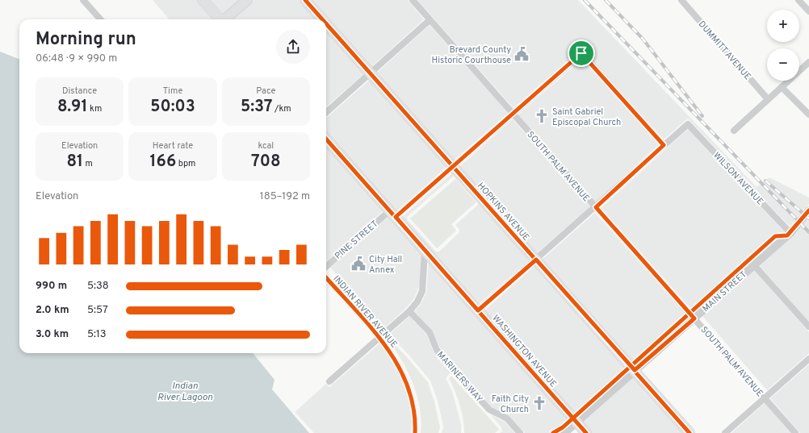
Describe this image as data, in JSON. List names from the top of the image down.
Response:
{
  "streets": {
    "main road": ["HOPKINS AVENUE", "WASHINGTON AVENUE"],
    "street": [
      "DUMMITT AVENUE",
      "SOUTH PALM AVENUE",
      "WILSON AVENUE",
      "PINE STREET",
      "MAIN STREET",
      "INDIAN RIVER AVENUE",
      "MARINERS WAY"
    ]
  },
  "crossings": [
    ["SOUTH PALM AVENUE", "PINE STREET"],
    ["SOUTH PALM AVENUE", "MAIN STREET"],
    ["WILSON AVENUE", "PINE STREET"],
    ["WILSON AVENUE", "MAIN STREET"],
    ["HOPKINS AVENUE", "PINE STREET"],
    ["HOPKINS AVENUE", "MAIN STREET"],
    ["PINE STREET", "WASHINGTON AVENUE"],
    ["MAIN STREET", "WASHINGTON AVENUE"]
  ],
  "water": ["Indian River Lagoon"],
  "places": {
    "public building": ["Brevard County Historic Courthouse", "City Hall Annex"],
    "church": ["Saint Gabriel Episcopal Church", "Faith City Church"]
  },
  "page": {
    "map_buttons": ["+", "−"],
    "heading": ["Morning run", "06:48 · 9 × 990 m"],
    "stats": [
      ["Distance", "8.91 km"],
      ["Time", "50:03"],
      ["Pace", "5:37 /km"],
      ["Elevation", "81 m"],
      ["Heart rate", "166 bpm"],
      ["kcal", "708"]
    ],
    "chart": ["Elevation", "185–192 m"],
    "list": [
      {
        "name": "990 m",
        "note": "5:38"
      },
      {
        "name": "2.0 km",
        "note": "5:57"
      },
      {
        "name": "3.0 km",
        "note": "5:13"
      }
    ]
  }
}
